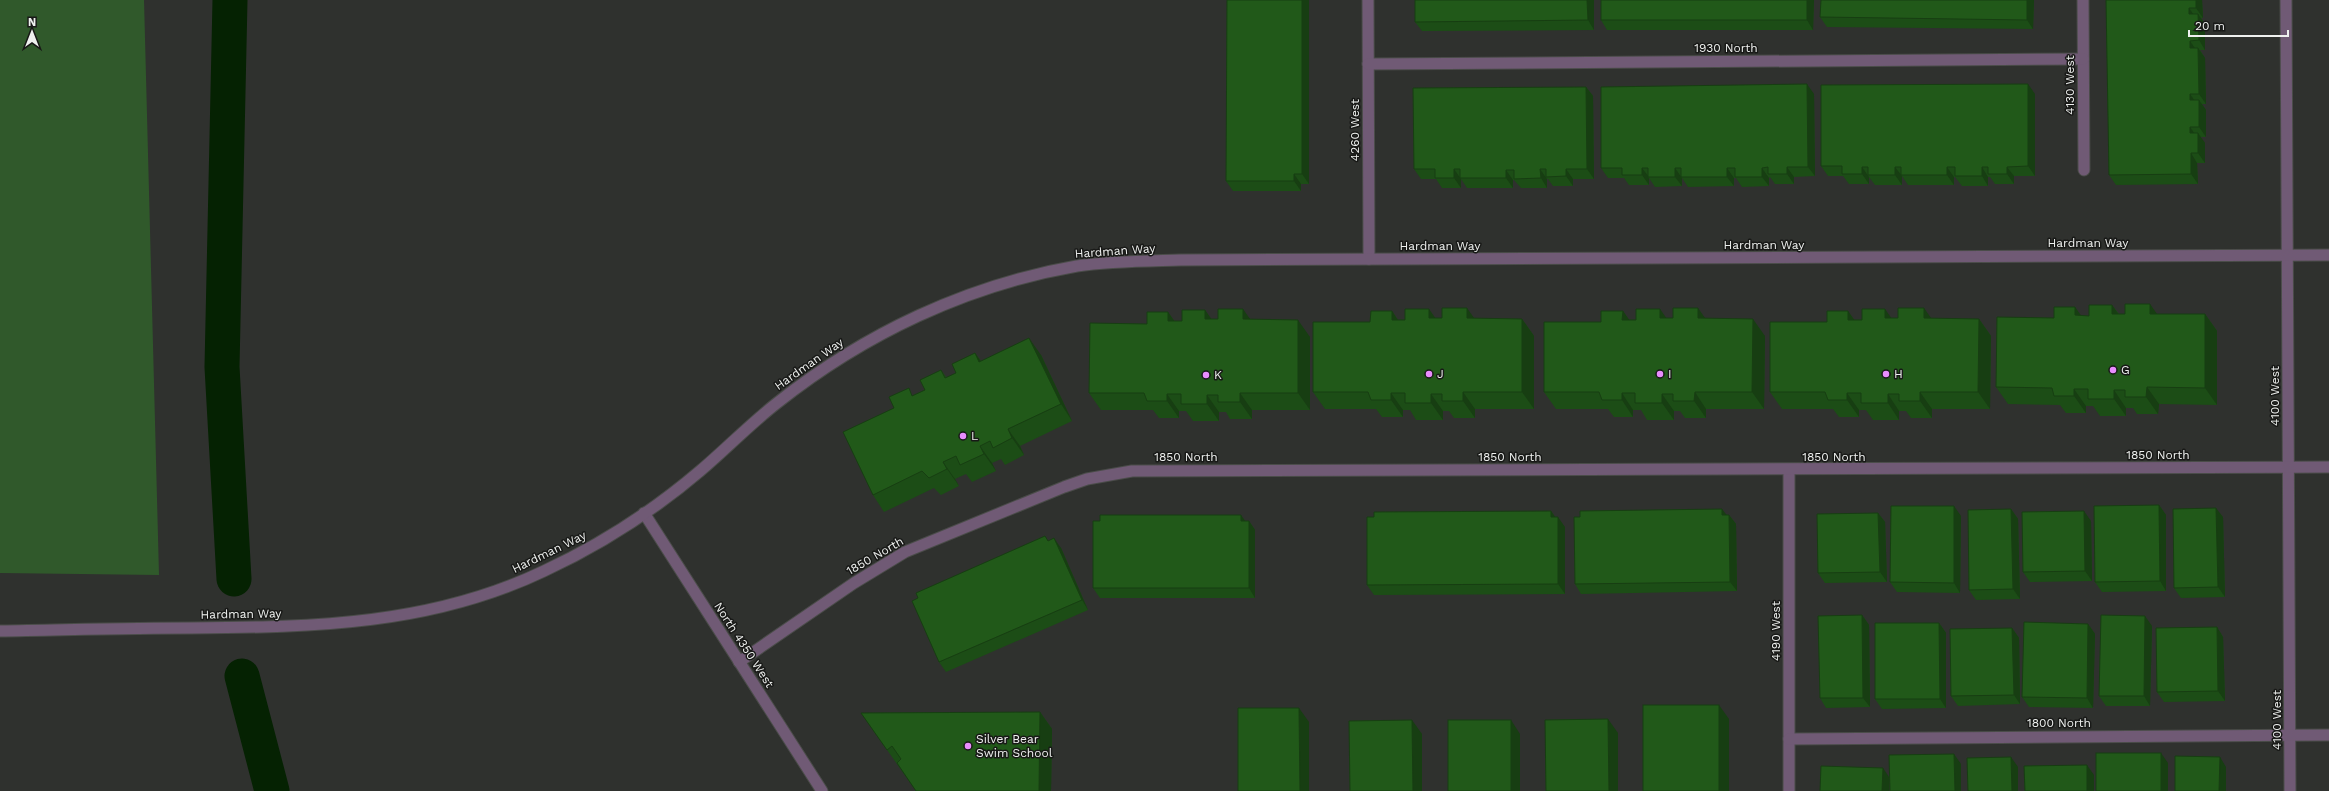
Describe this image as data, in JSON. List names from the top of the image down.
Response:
{
  "streets": {
    "street": [
      "1930 North",
      "4130 West",
      "4260 West",
      "Hardman Way",
      "4100 West",
      "1850 North",
      "4190 West",
      "North 4350 West",
      "1800 North"
    ]
  },
  "crossings": [
    ["1930 North", "4130 West"],
    ["1930 North", "4260 West"],
    ["4260 West", "Hardman Way"],
    ["Hardman Way", "4100 West"],
    ["Hardman Way", "North 4350 West"],
    ["4100 West", "1850 North"],
    ["4100 West", "1800 North"],
    ["1850 North", "4190 West"],
    ["1850 North", "North 4350 West"],
    ["4190 West", "1800 North"]
  ],
  "places": [
    "G",
    "J",
    "I",
    "H",
    "K",
    "L",
    "Silver Bear Swim School"
  ],
  "scale_bar": "20 m",
  "north": "top"
}
